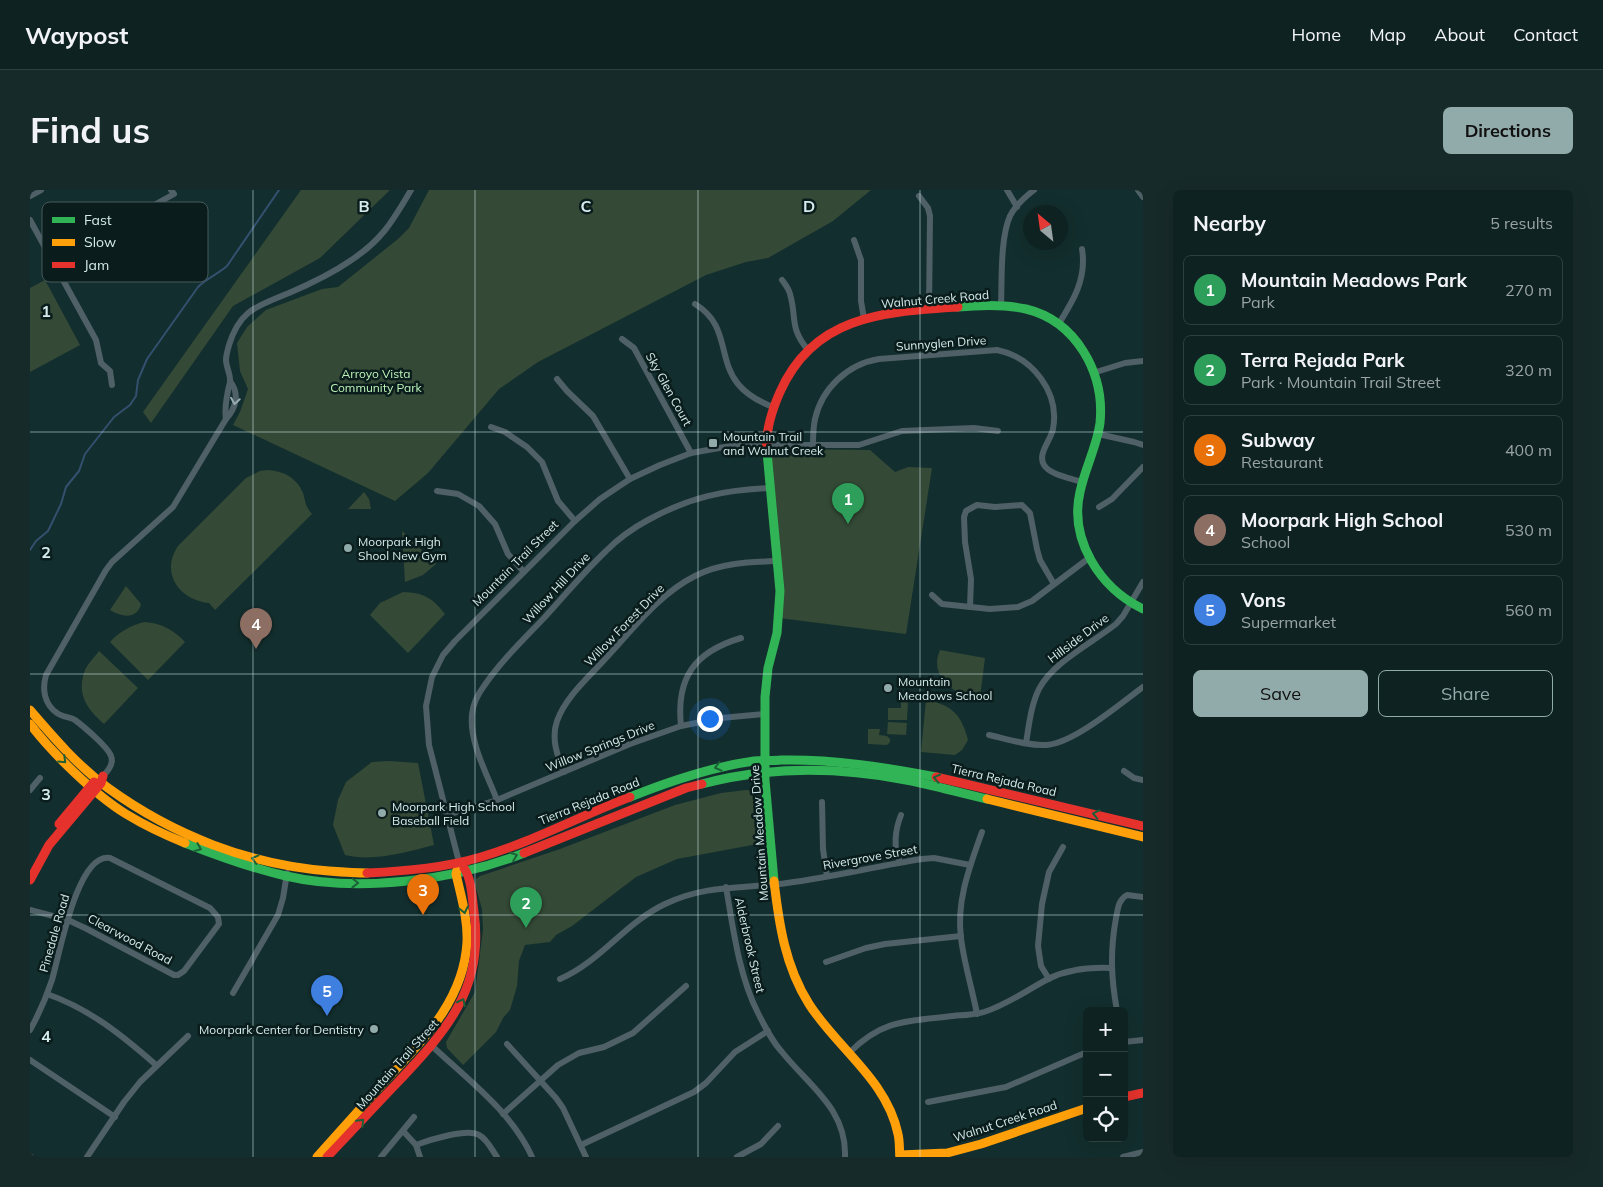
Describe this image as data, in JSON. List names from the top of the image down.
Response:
{
  "streets": {
    "street": [
      "Walnut Creek Road",
      "Sunnyglen Drive",
      "Sky Glen Court",
      "Mountain Trail Street",
      "Willow Hill Drive",
      "Willow Forest Drive",
      "Hillside Drive",
      "Willow Springs Drive",
      "Tierra Rejada Road",
      "Mountain Meadow Drive",
      "Rivergrove Street",
      "Pinedale Road",
      "Clearwood Road",
      "Alderbrook Street"
    ]
  },
  "crossings": [
    ["Walnut Creek Road", "Sunnyglen Drive"],
    ["Walnut Creek Road", "Mountain Trail Street"],
    ["Walnut Creek Road", "Hillside Drive"],
    ["Walnut Creek Road", "Mountain Meadow Drive"],
    ["Sunnyglen Drive", "Mountain Trail Street"],
    ["Sky Glen Court", "Mountain Trail Street"],
    ["Mountain Trail Street", "Willow Springs Drive"],
    ["Mountain Trail Street", "Tierra Rejada Road"],
    ["Mountain Trail Street", "Mountain Meadow Drive"],
    ["Willow Hill Drive", "Willow Springs Drive"],
    ["Willow Hill Drive", "Mountain Meadow Drive"],
    ["Willow Forest Drive", "Willow Springs Drive"],
    ["Willow Forest Drive", "Mountain Meadow Drive"],
    ["Willow Springs Drive", "Mountain Meadow Drive"],
    ["Tierra Rejada Road", "Mountain Meadow Drive"],
    ["Mountain Meadow Drive", "Rivergrove Street"],
    ["Rivergrove Street", "Alderbrook Street"],
    ["Pinedale Road", "Clearwood Road"]
  ],
  "parks": ["Arroyo Vista Community Park"],
  "places": {
    "transit": ["Mountain Trail and Walnut Creek"],
    "other": [
      "Moorpark High Shool New Gym",
      "Mountain Meadows School",
      "Moorpark High School Baseball Field",
      "Moorpark Center for Dentistry"
    ]
  },
  "legend": ["Fast", "Slow", "Jam"],
  "north": "top left",
  "page": {
    "header": "Waypost",
    "nav": [
      "Home",
      "Map",
      "About",
      "Contact"
    ],
    "buttons": [
      "Directions",
      ["Save", "Share"]
    ],
    "title": "Find us",
    "heading": ["Nearby", "5 results"],
    "list": [
      {
        "mark": "1",
        "name": "Mountain Meadows Park",
        "note": "Park",
        "value": "270 m"
      },
      {
        "mark": "2",
        "name": "Terra Rejada Park",
        "note": "Park · Mountain Trail Street",
        "value": "320 m"
      },
      {
        "mark": "3",
        "name": "Subway",
        "note": "Restaurant",
        "value": "400 m"
      },
      {
        "mark": "4",
        "name": "Moorpark High School",
        "note": "School",
        "value": "530 m"
      },
      {
        "mark": "5",
        "name": "Vons",
        "note": "Supermarket",
        "value": "560 m"
      }
    ],
    "pins": [
      "1",
      "4",
      "3",
      "2",
      "5"
    ],
    "map_buttons": ["+", "−"]
  },
  "grid": {
    "columns": ["B", "C", "D"],
    "rows": [
      "1",
      "2",
      "3",
      "4"
    ]
  }
}
